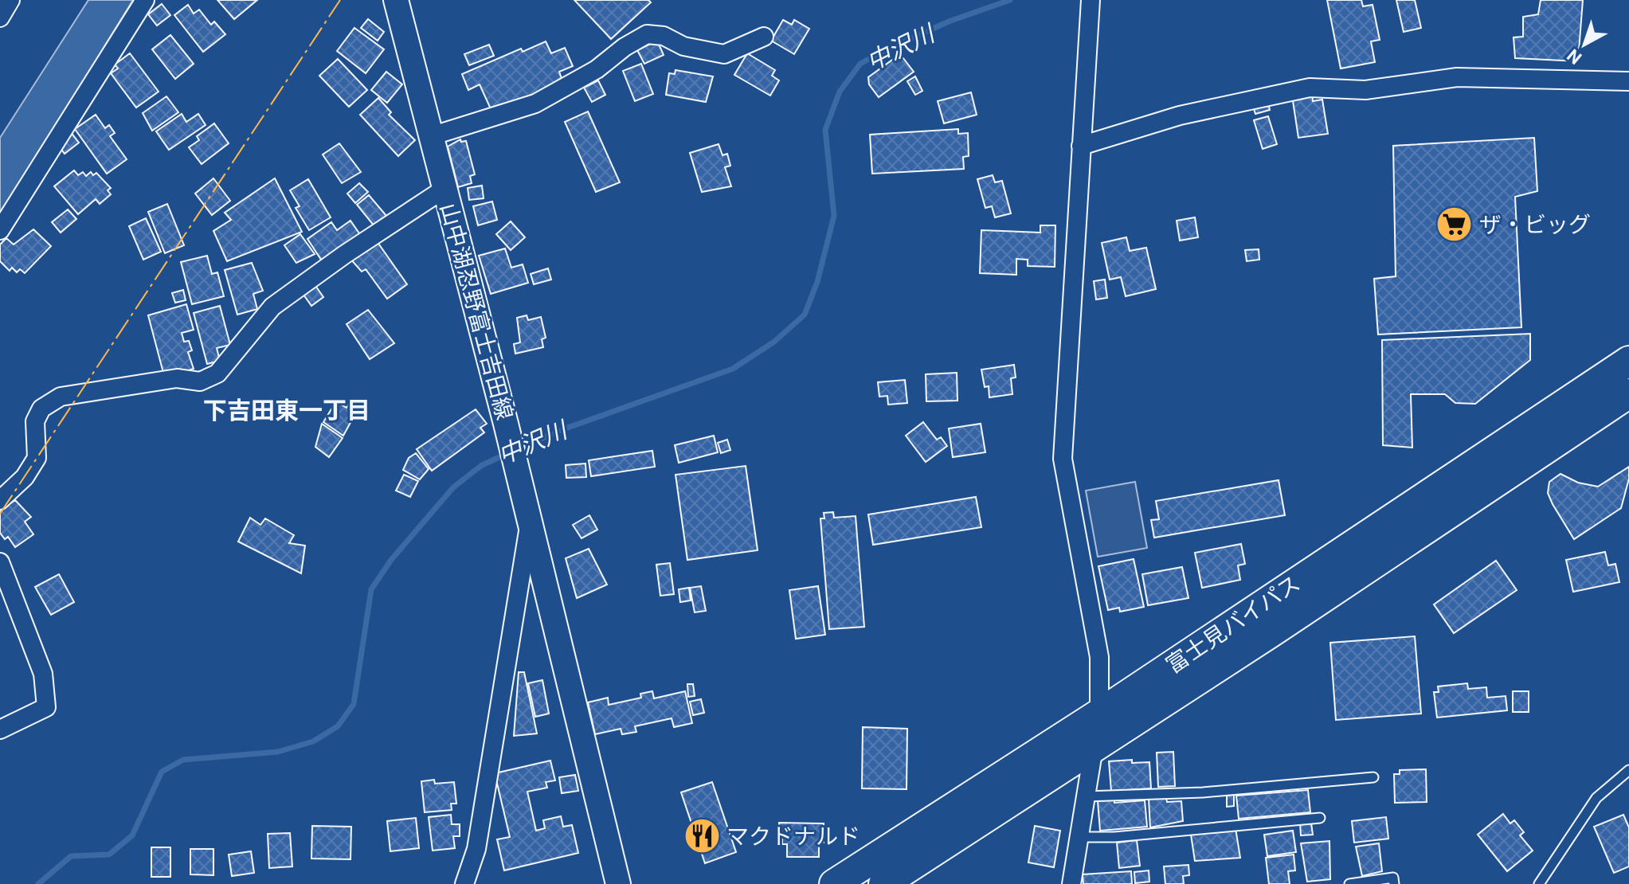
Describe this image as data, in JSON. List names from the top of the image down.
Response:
{
  "streets": {
    "highway": ["富士見バイパス"],
    "main road": ["山中湖忍野富士吉田線"]
  },
  "districts": ["下吉田東一丁目"],
  "water": ["中沢川"],
  "places": {
    "supermarket": ["ザ・ビッグ"],
    "restaurant": ["マクドナルド"]
  },
  "north": "bottom left"
}
